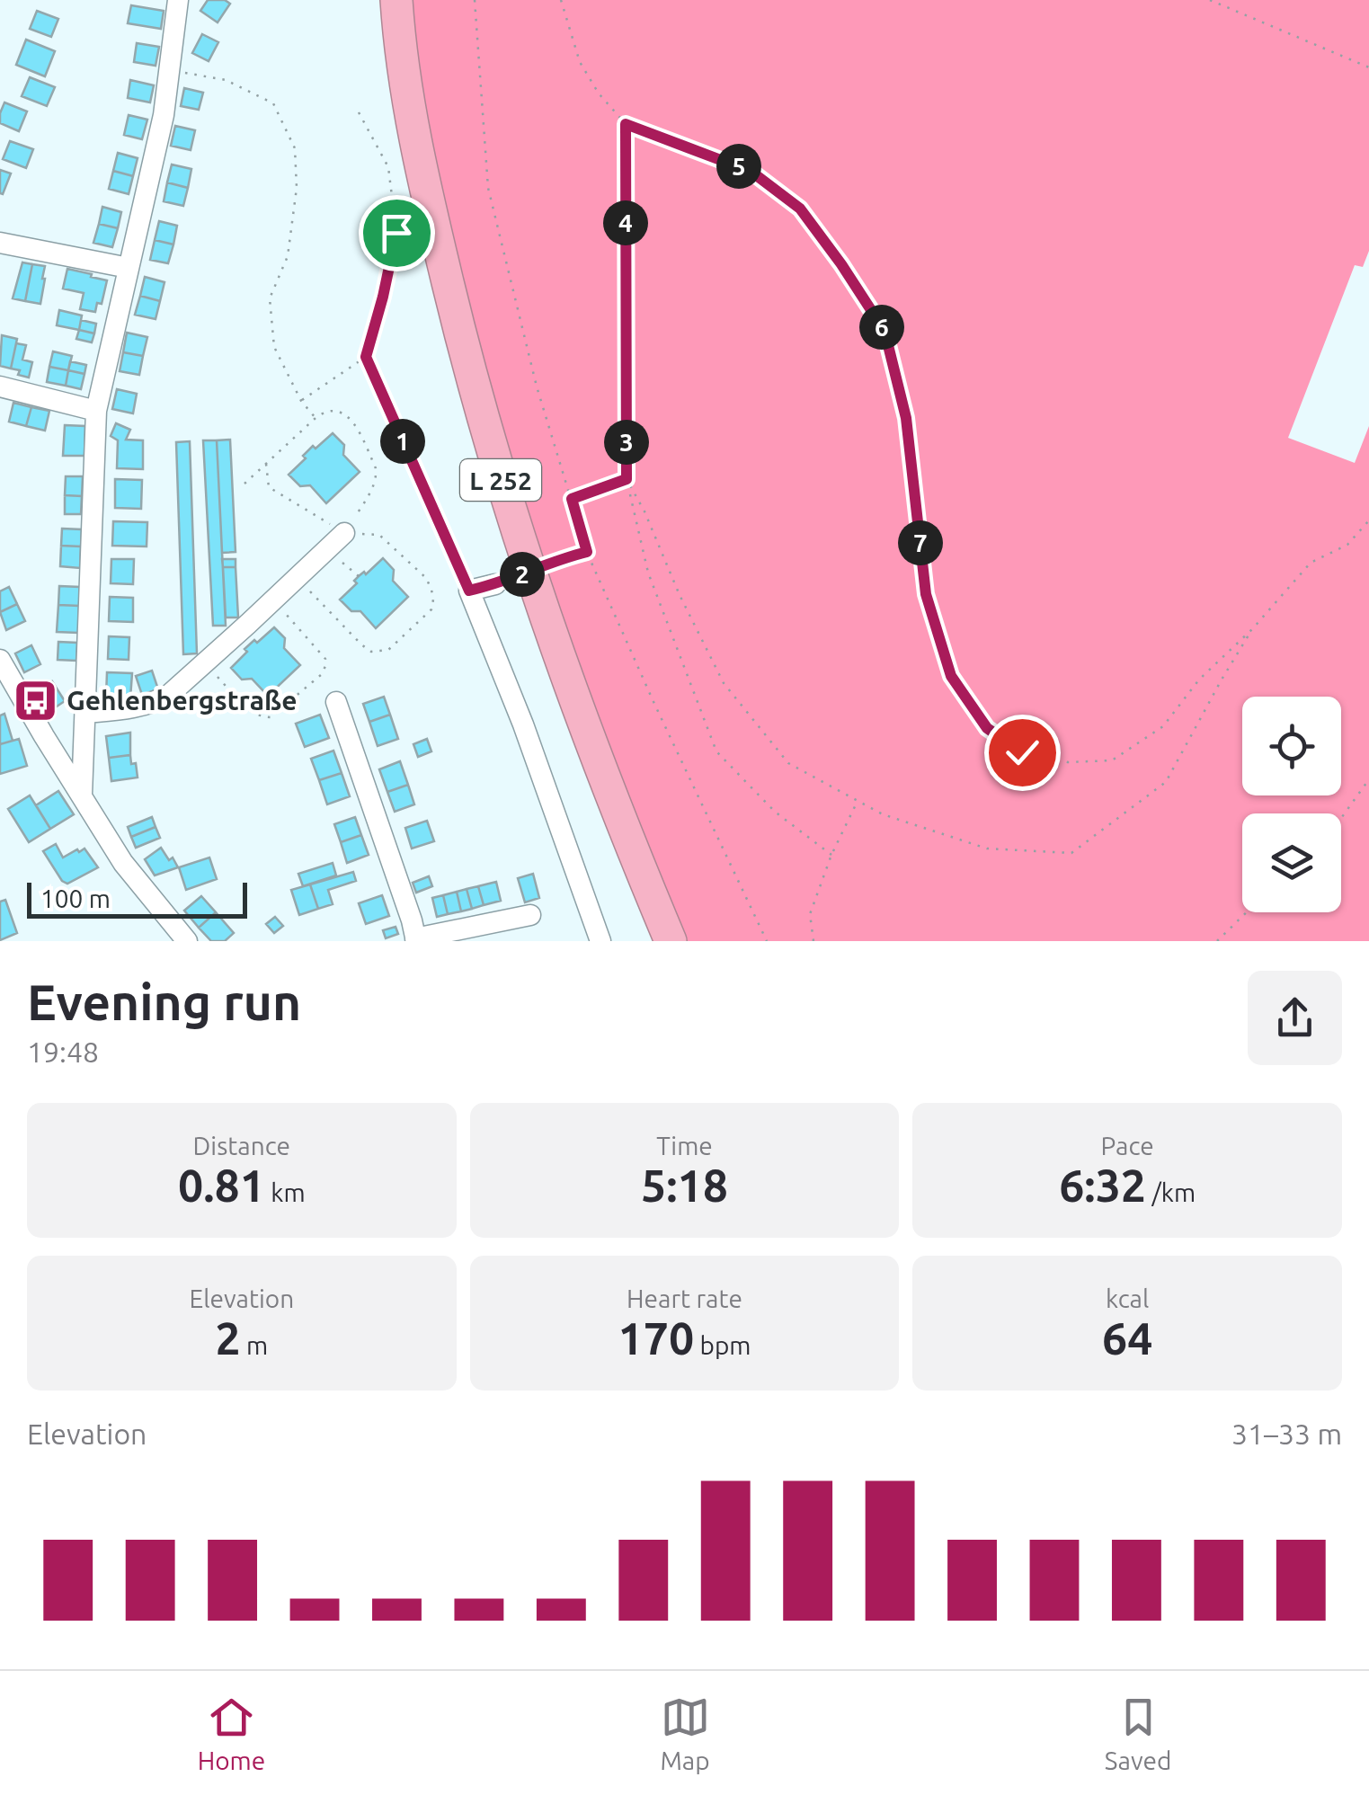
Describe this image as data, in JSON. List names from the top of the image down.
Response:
{
  "streets": {
    "highway": ["L 252"]
  },
  "places": {
    "bus stop": ["Gehlenbergstraße"]
  },
  "scale_bar": "100 m",
  "page": {
    "pins": [
      "5",
      "4",
      "6",
      "1",
      "3",
      "7",
      "2"
    ],
    "scale": "100 m",
    "heading": ["Evening run", "19:48"],
    "stats": [
      ["Distance", "0.81 km"],
      ["Time", "5:18"],
      ["Pace", "6:32 /km"],
      ["Elevation", "2 m"],
      ["Heart rate", "170 bpm"],
      ["kcal", "64"]
    ],
    "chart": ["Elevation", "31–33 m"],
    "tabs": ["Home", "Map", "Saved"]
  }
}
